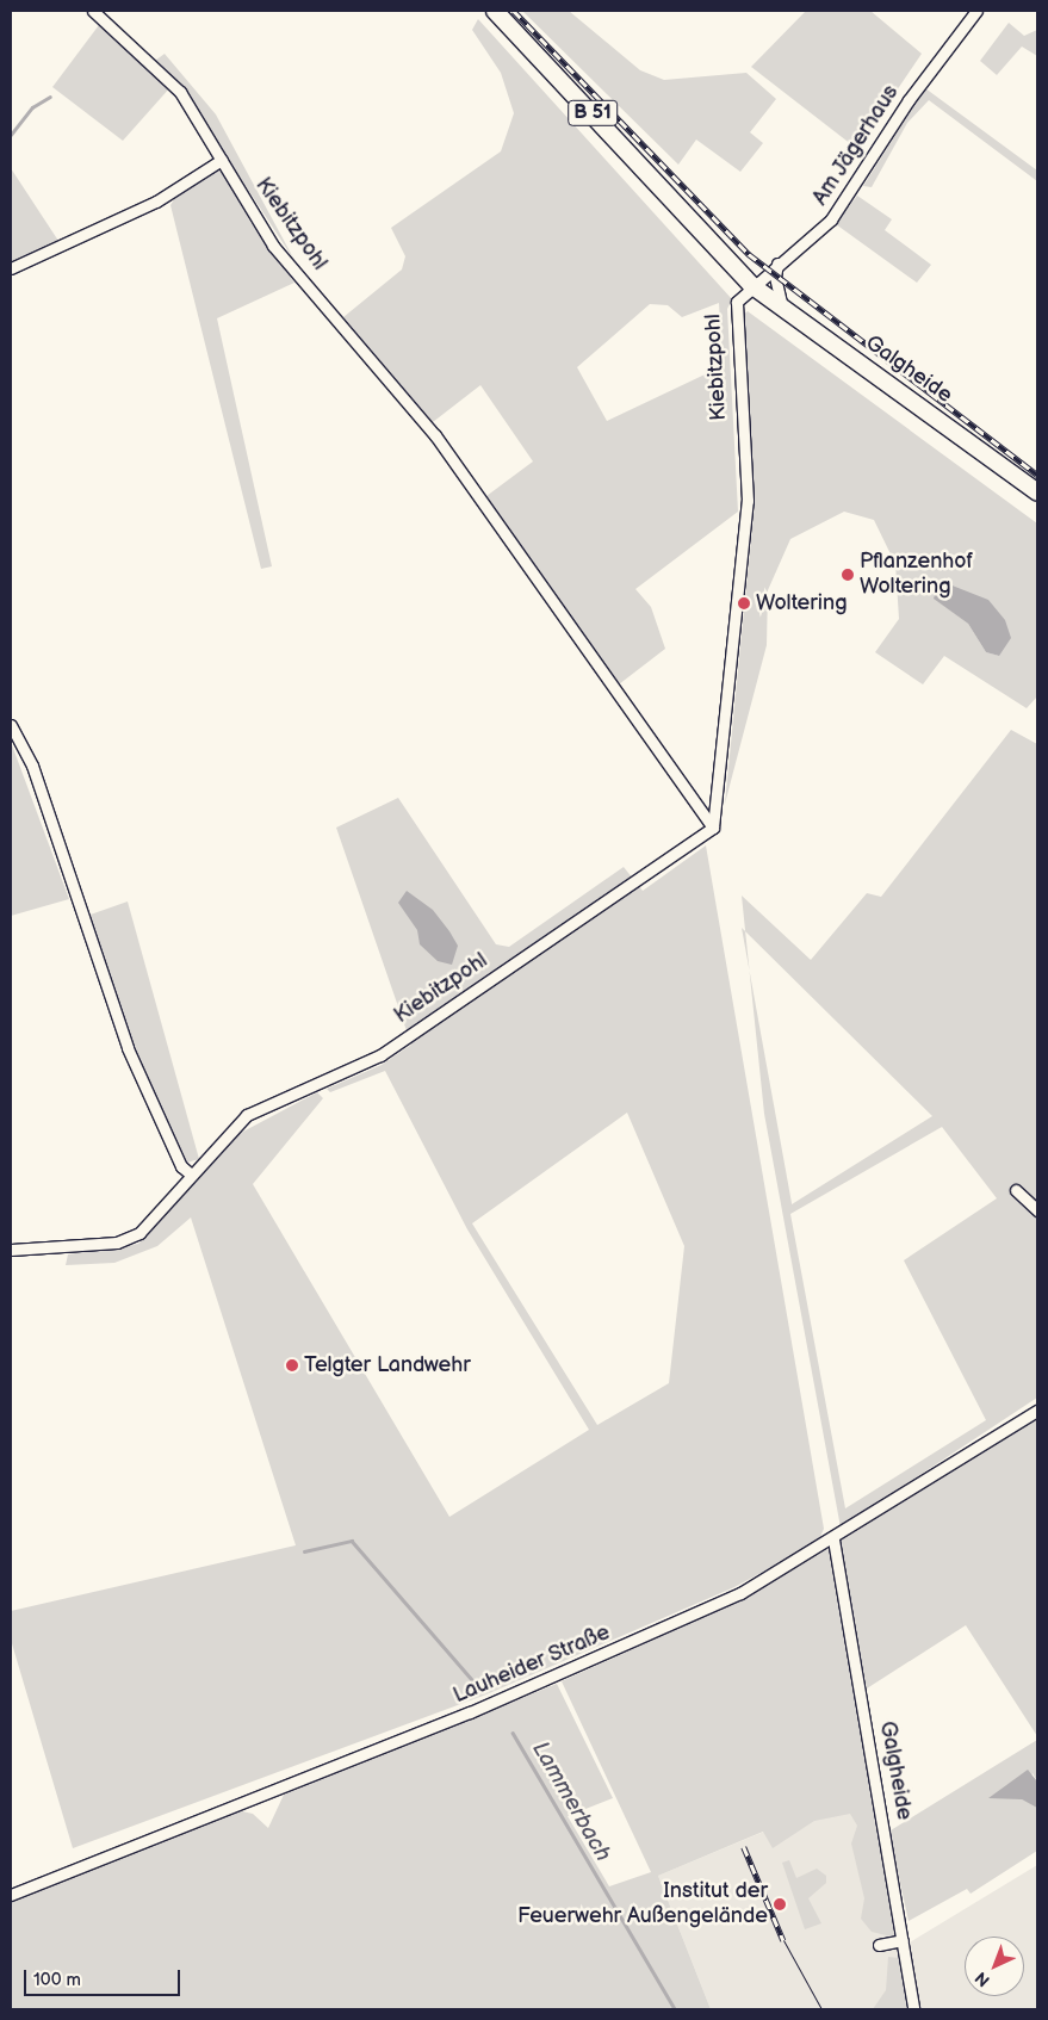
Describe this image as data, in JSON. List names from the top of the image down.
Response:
{
  "streets": {
    "main road": ["B 51", "Galgheide"],
    "street": ["Am Jägerhaus", "Kiebitzpohl", "Lauheider Straße"]
  },
  "crossings": [
    ["B 51", "Am Jägerhaus"],
    ["B 51", "Kiebitzpohl"],
    ["B 51", "Galgheide"],
    ["Am Jägerhaus", "Kiebitzpohl"],
    ["Am Jägerhaus", "Galgheide"],
    ["Kiebitzpohl", "Galgheide"],
    ["Galgheide", "Lauheider Straße"]
  ],
  "water": ["Lammerbach"],
  "places": [
    "Pflanzenhof Woltering",
    "Woltering",
    "Telgter Landwehr",
    "Institut der Feuerwehr Außengelände"
  ],
  "scale_bar": "100 m",
  "north": "bottom left"
}
